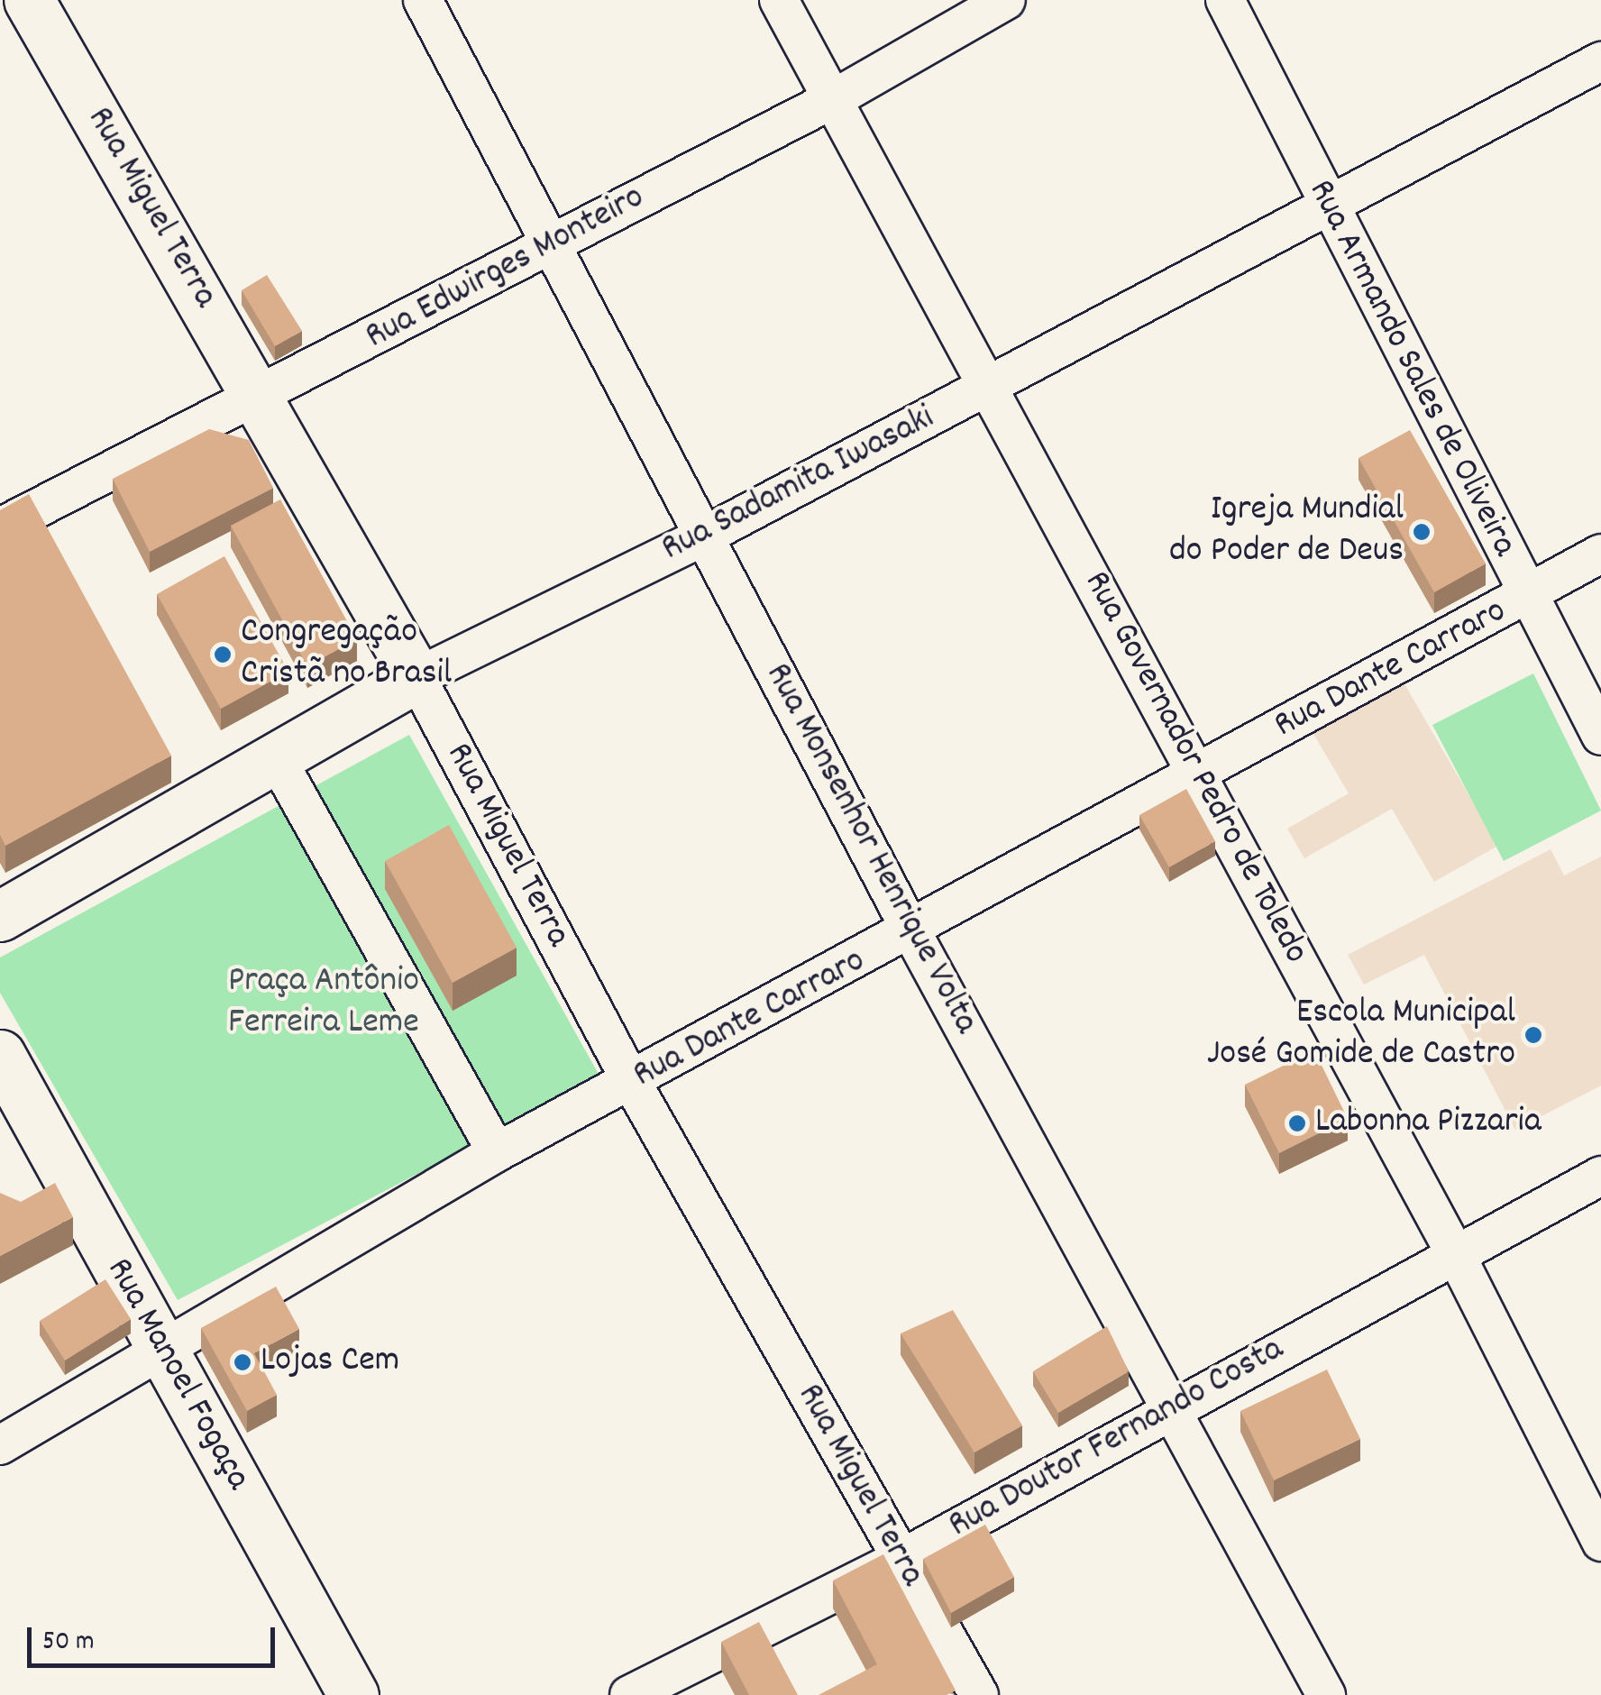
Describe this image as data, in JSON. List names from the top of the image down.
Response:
{
  "streets": {
    "main road": ["Rua Miguel Terra", "Rua Sadamita Iwasaki", "Rua Manoel Fogaça"],
    "street": [
      "Rua Edwirges Monteiro",
      "Rua Armando Sales de Oliveira",
      "Rua Dante Carraro",
      "Rua Governador Pedro de Toledo",
      "Rua Monsenhor Henrique Volta",
      "Rua Doutor Fernando Costa"
    ]
  },
  "crossings": [
    ["Rua Miguel Terra", "Rua Edwirges Monteiro"],
    ["Rua Miguel Terra", "Rua Sadamita Iwasaki"],
    ["Rua Miguel Terra", "Rua Dante Carraro"],
    ["Rua Miguel Terra", "Rua Doutor Fernando Costa"],
    ["Rua Edwirges Monteiro", "Rua Governador Pedro de Toledo"],
    ["Rua Edwirges Monteiro", "Rua Monsenhor Henrique Volta"],
    ["Rua Armando Sales de Oliveira", "Rua Sadamita Iwasaki"],
    ["Rua Armando Sales de Oliveira", "Rua Dante Carraro"],
    ["Rua Sadamita Iwasaki", "Rua Governador Pedro de Toledo"],
    ["Rua Sadamita Iwasaki", "Rua Monsenhor Henrique Volta"],
    ["Rua Dante Carraro", "Rua Governador Pedro de Toledo"],
    ["Rua Dante Carraro", "Rua Monsenhor Henrique Volta"],
    ["Rua Dante Carraro", "Rua Manoel Fogaça"],
    ["Rua Governador Pedro de Toledo", "Rua Doutor Fernando Costa"],
    ["Rua Monsenhor Henrique Volta", "Rua Doutor Fernando Costa"]
  ],
  "parks": ["Praça Antônio Ferreira Leme"],
  "places": [
    "Igreja Mundial do Poder de Deus",
    "Congregação Cristã no Brasil",
    "Escola Municipal José Gomide de Castro",
    "Labonna Pizzaria",
    "Lojas Cem"
  ],
  "scale_bar": "50 m"
}
